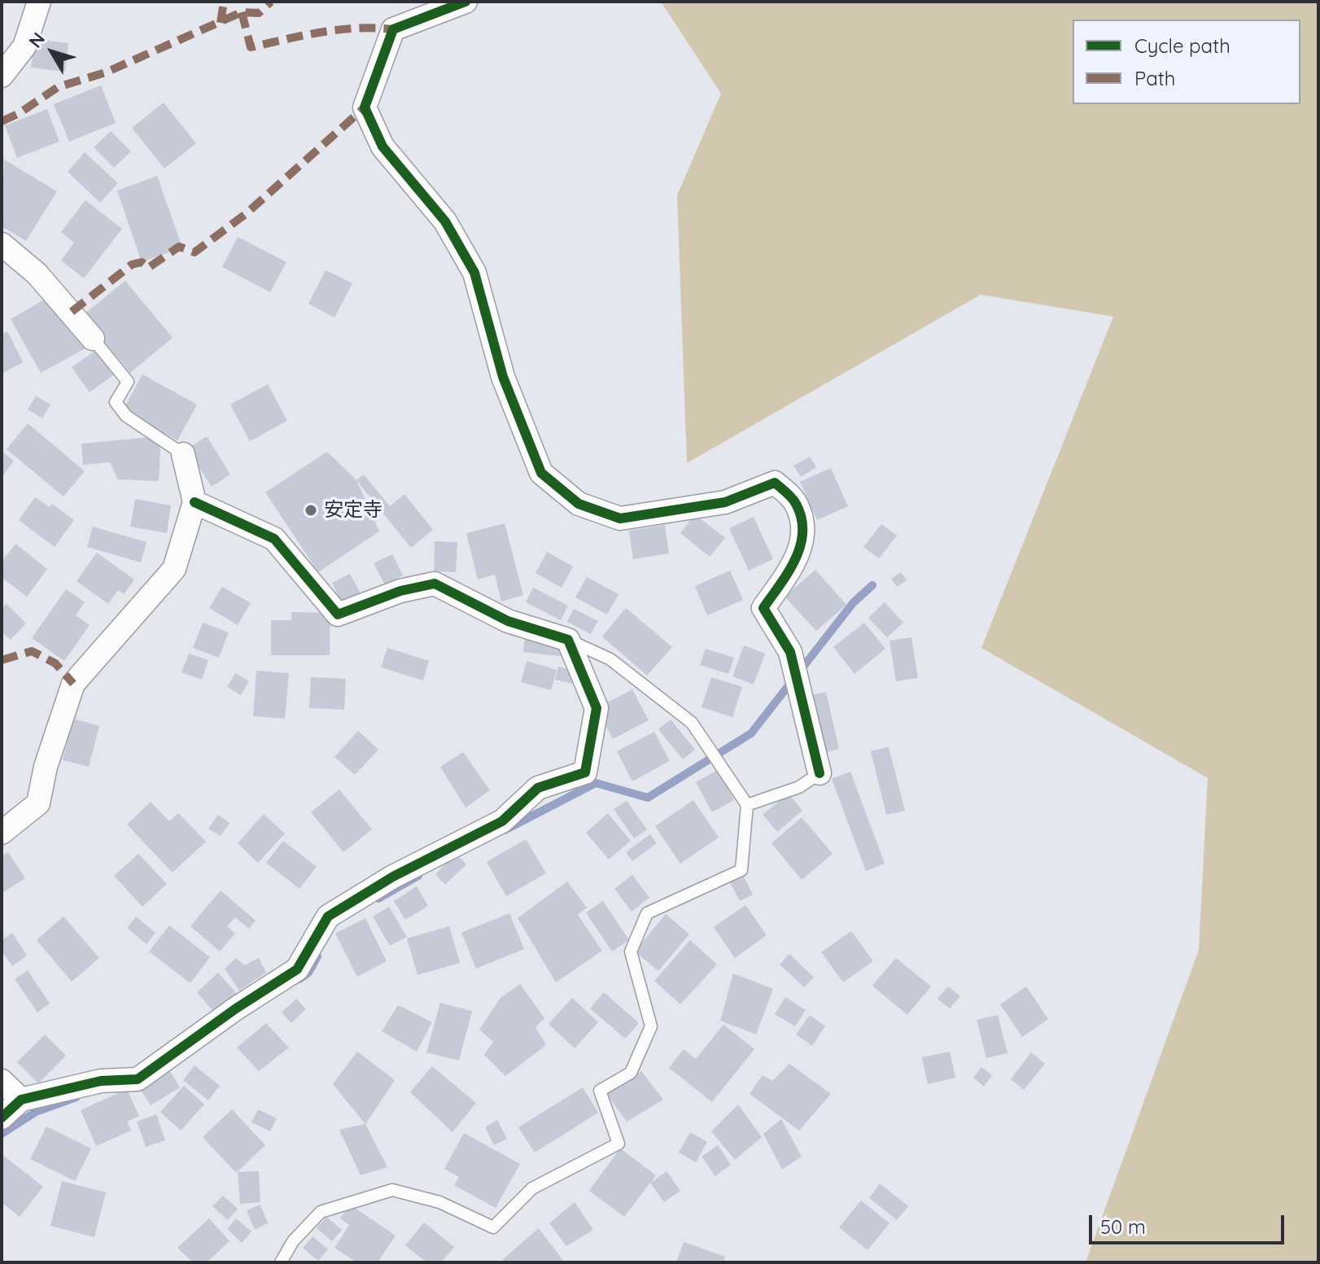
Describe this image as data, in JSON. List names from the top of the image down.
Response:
{
  "places": ["安定寺"],
  "legend": ["Cycle path", "Path"],
  "scale_bar": "50 m",
  "north": "top left"
}
